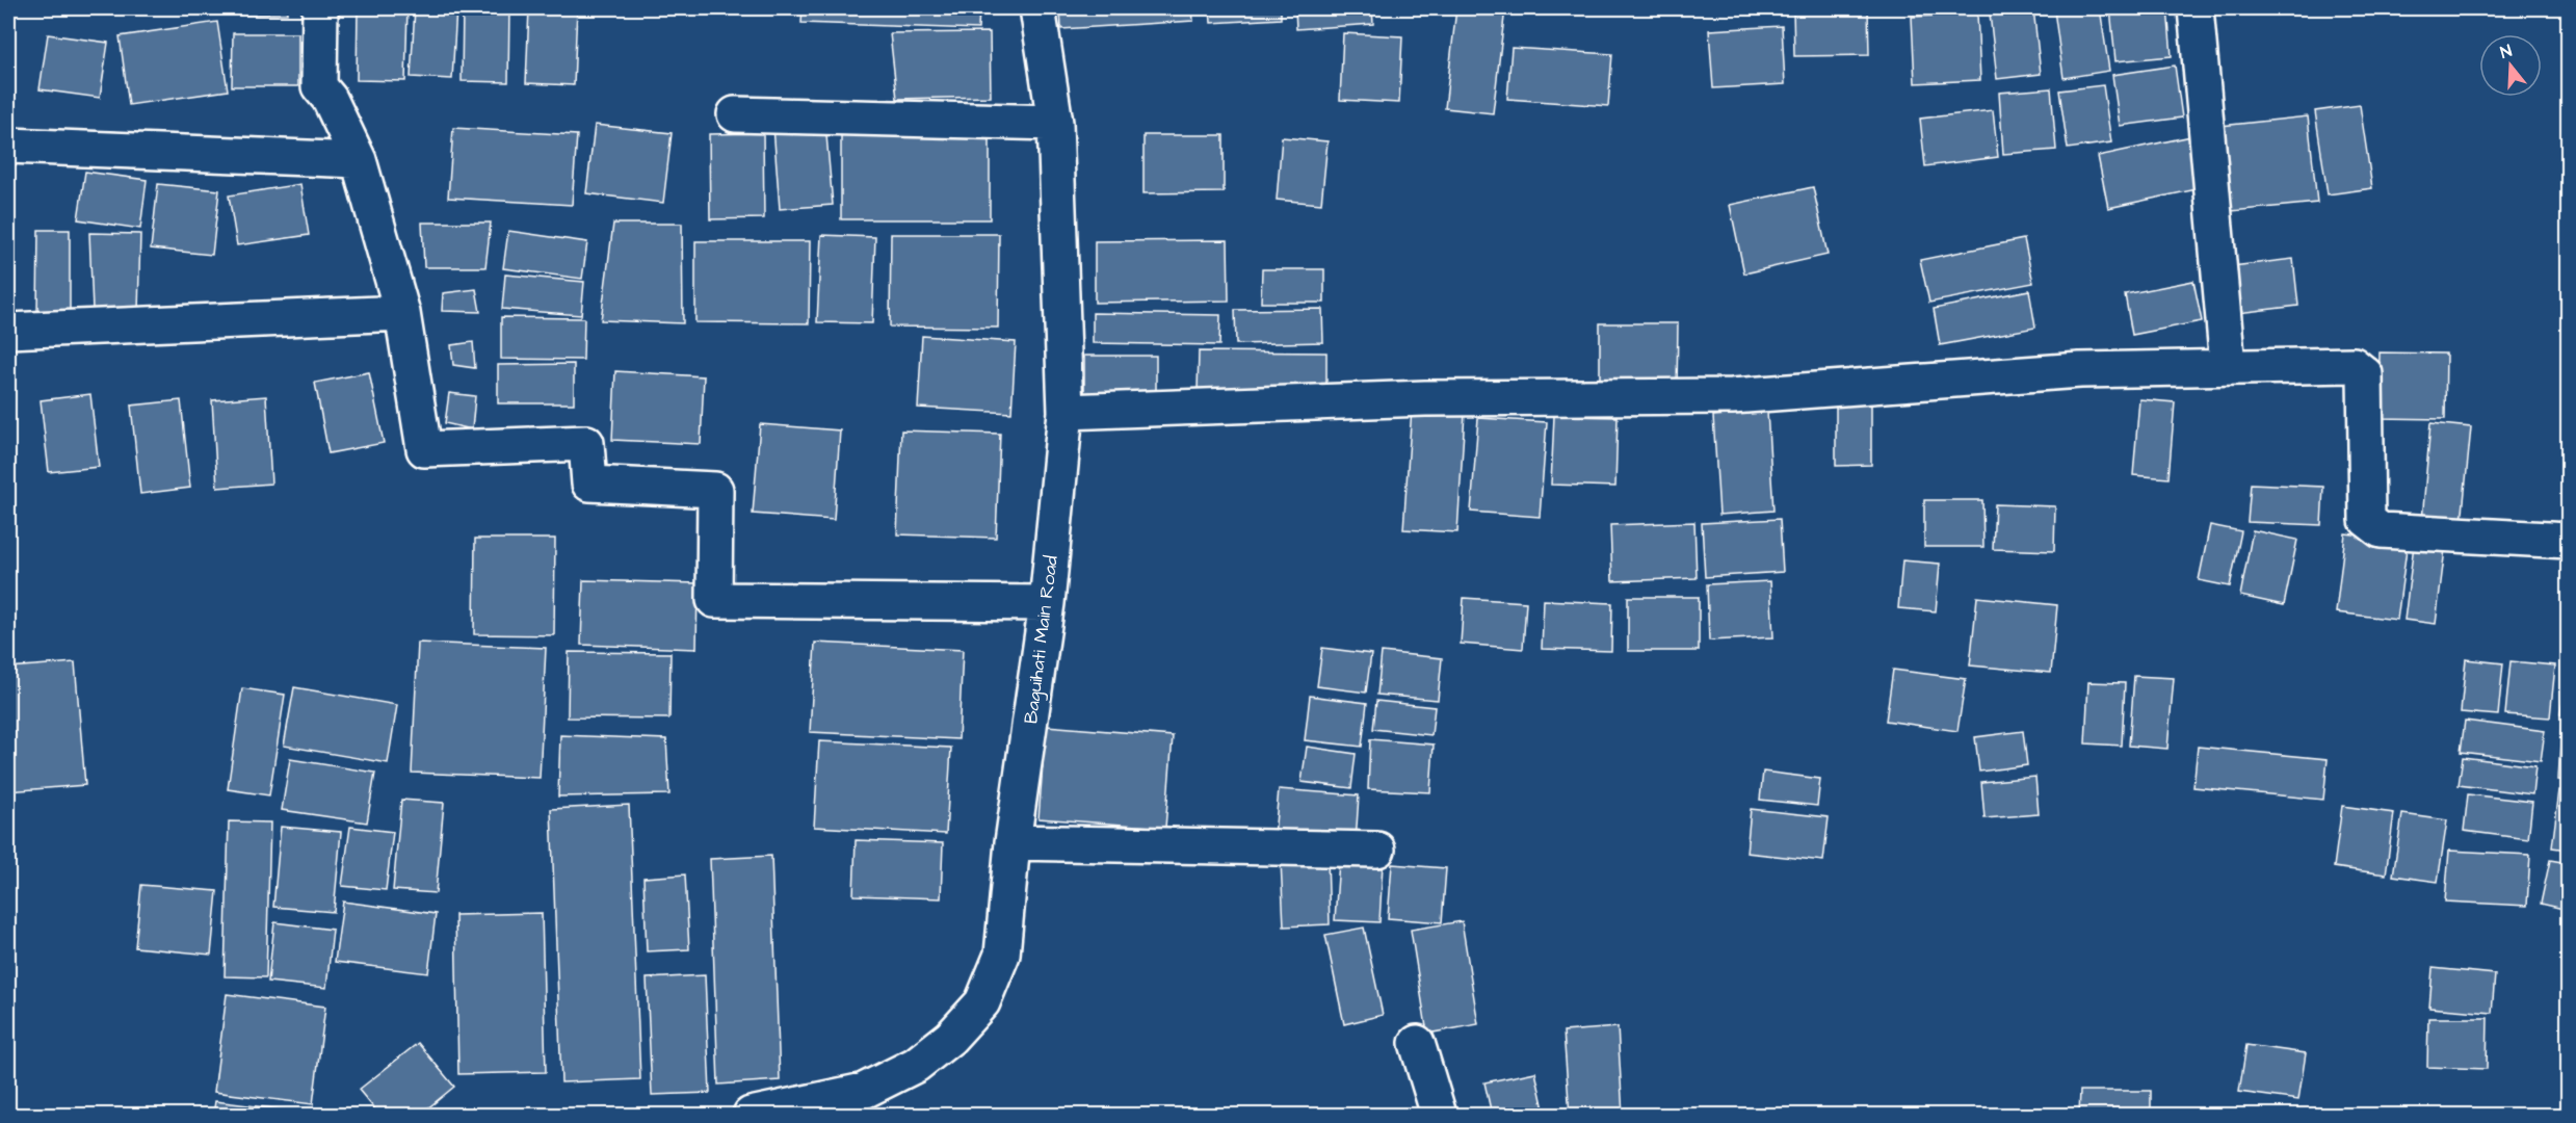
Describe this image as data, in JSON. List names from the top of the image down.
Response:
{
  "streets": {
    "street": ["Baguihati Main Road"]
  },
  "north": "top"
}
